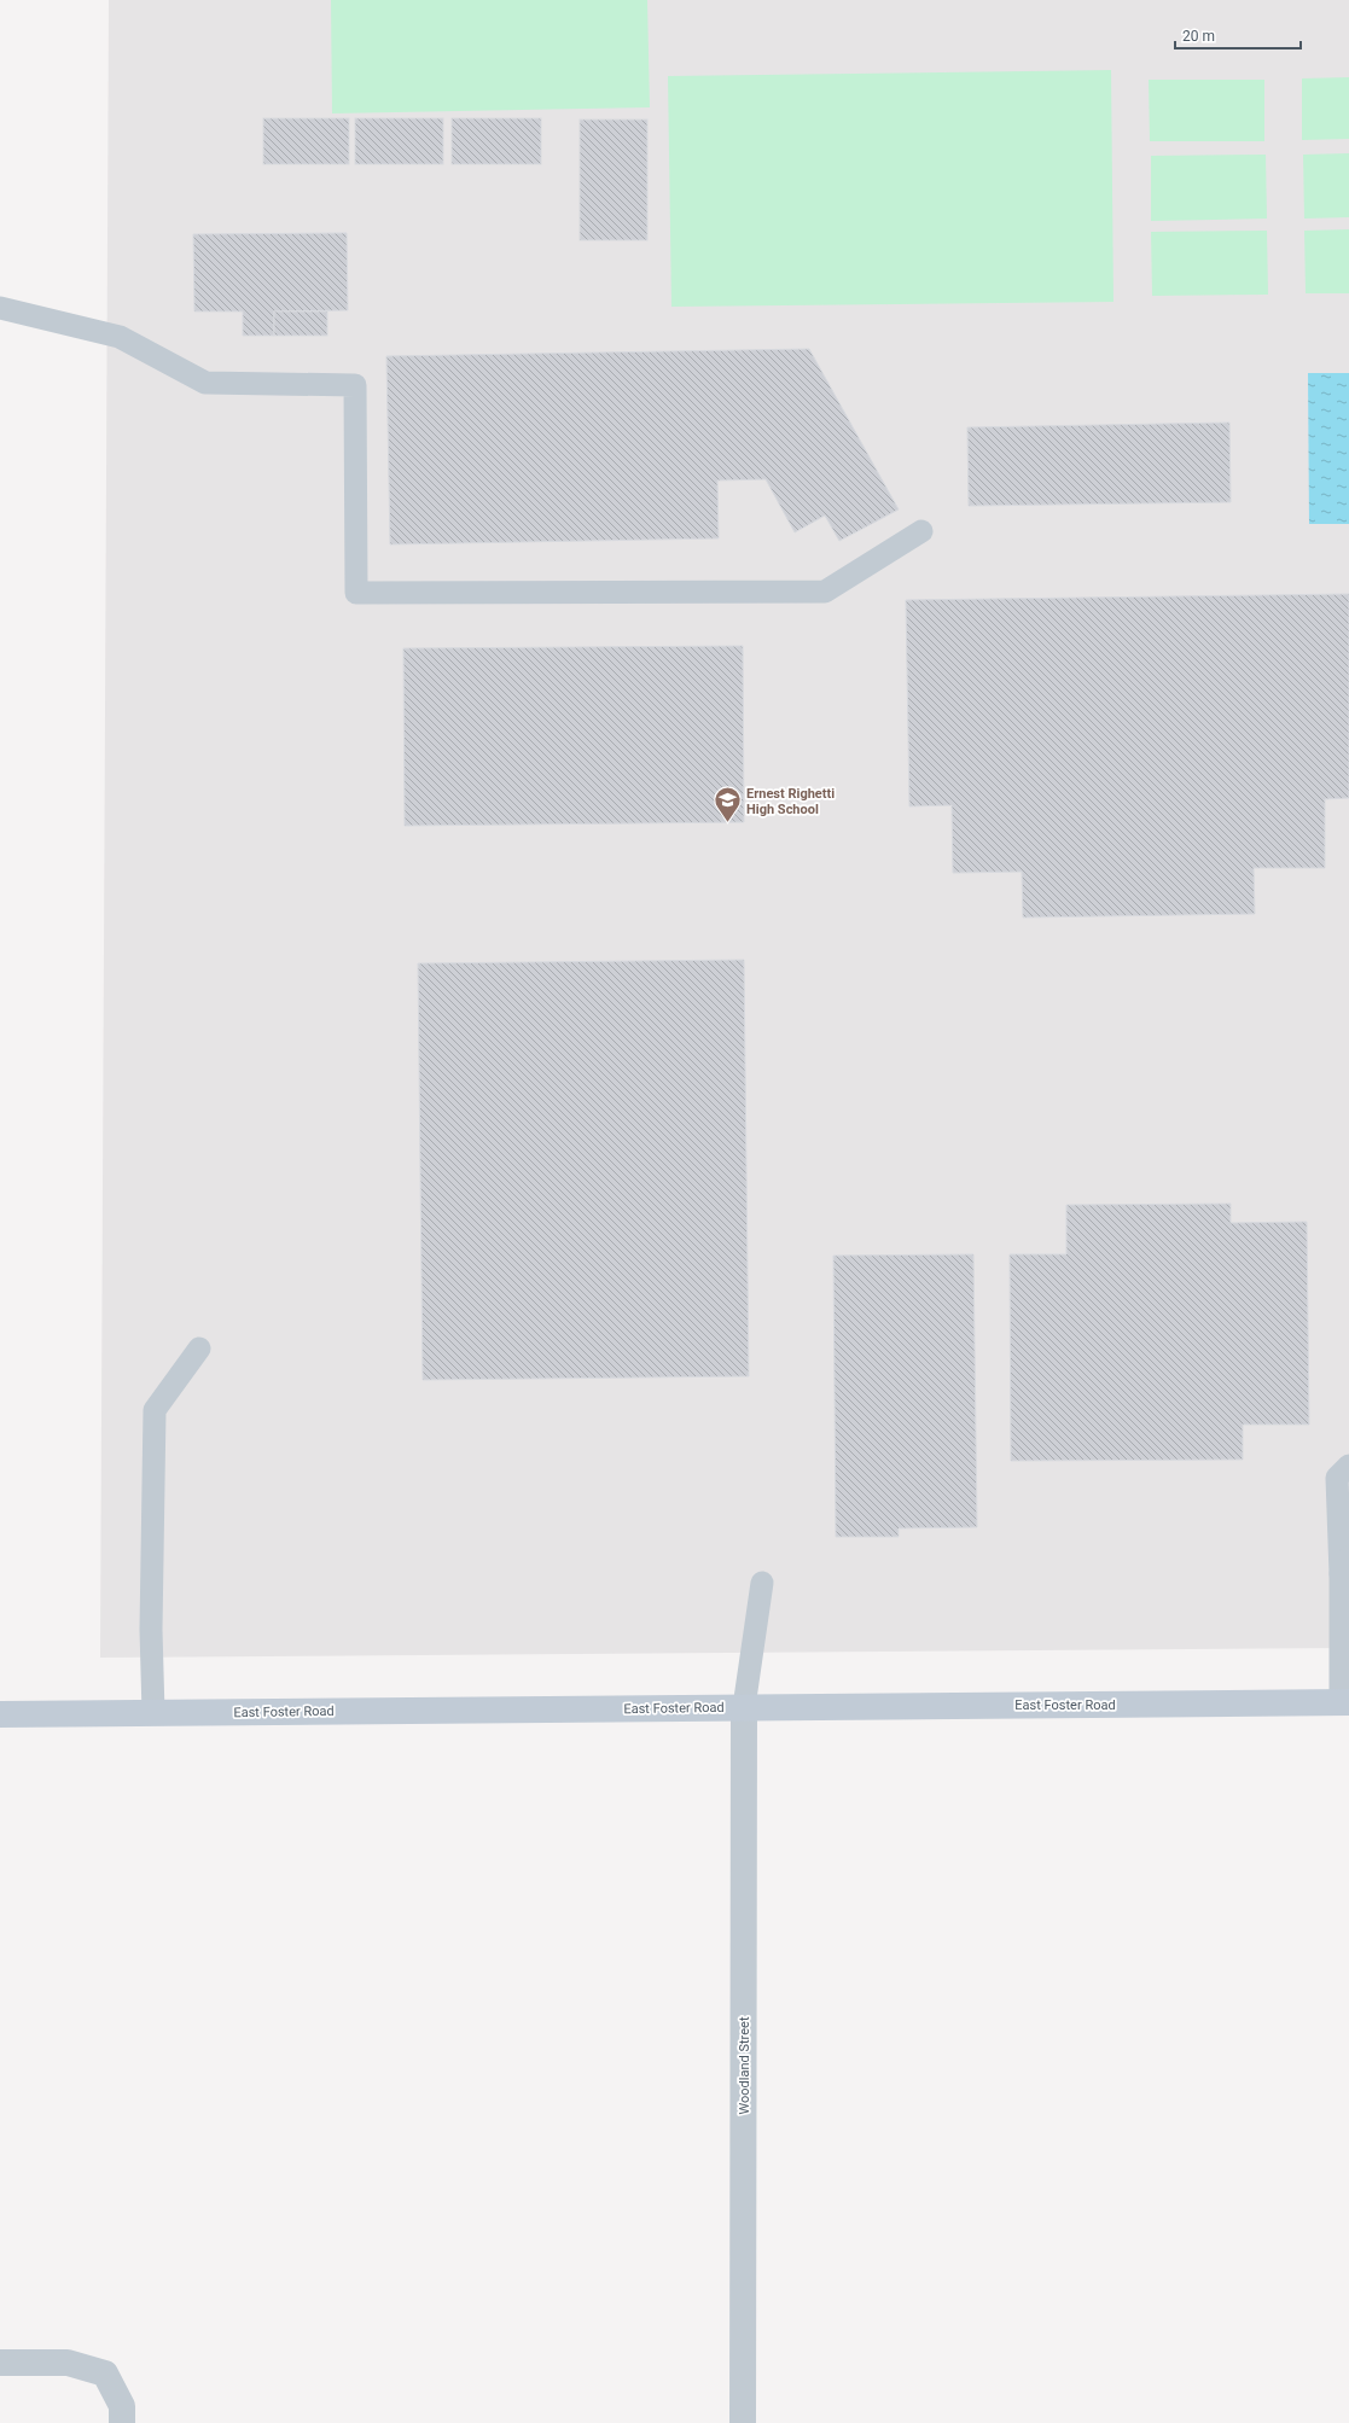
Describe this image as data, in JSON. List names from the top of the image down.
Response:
{
  "streets": {
    "street": ["East Foster Road", "Woodland Street"]
  },
  "crossings": [
    ["East Foster Road", "Woodland Street"]
  ],
  "places": {
    "school or university": ["Ernest Righetti High School"]
  },
  "scale_bar": "20 m"
}
